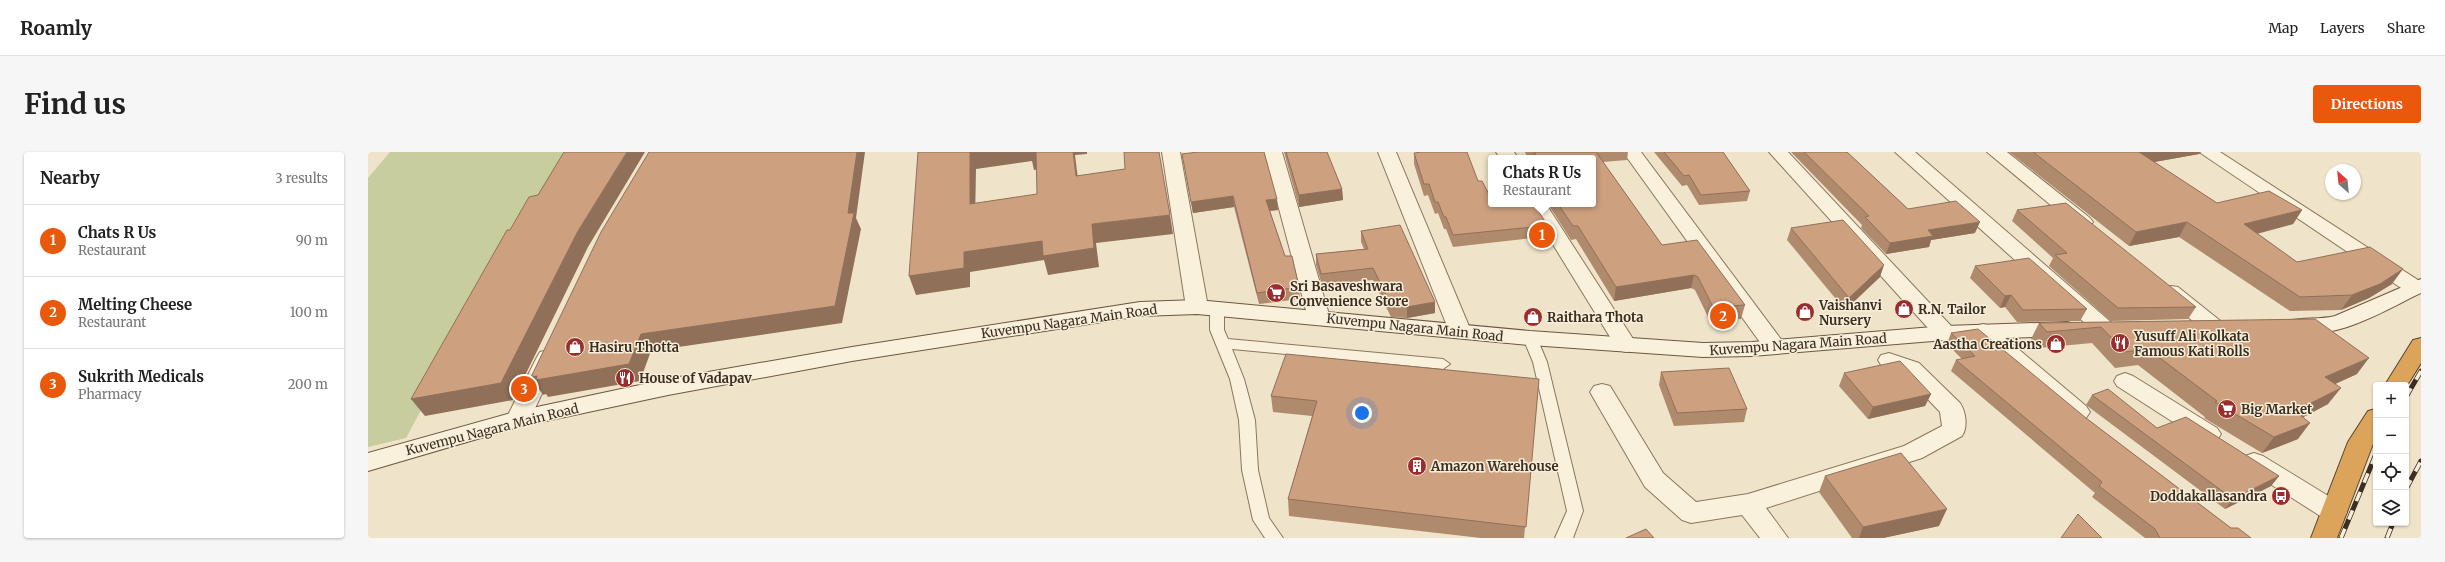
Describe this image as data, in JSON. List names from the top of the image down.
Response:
{
  "streets": {
    "street": ["Kuvempu Nagara Main Road"]
  },
  "places": {
    "supermarket": ["Sri Basaveshwara Convenience Store", "Big Market"],
    "shop": [
      "R.N. Tailor",
      "Vaishanvi Nursery",
      "Raithara Thota",
      "Aastha Creations",
      "Hasiru Thotta"
    ],
    "restaurant": ["Yusuff Ali Kolkata Famous Kati Rolls", "House of Vadapav"],
    "building": ["Amazon Warehouse"],
    "bus stop": ["Doddakallasandra"]
  },
  "north": "top left",
  "page": {
    "header": "Roamly",
    "nav": ["Map", "Layers", "Share"],
    "buttons": "Directions",
    "title": "Find us",
    "heading": ["Nearby", "3 results"],
    "popup": ["Chats R Us", "Restaurant"],
    "list": [
      {
        "mark": "1",
        "name": "Chats R Us",
        "note": "Restaurant",
        "value": "90 m"
      },
      {
        "mark": "2",
        "name": "Melting Cheese",
        "note": "Restaurant",
        "value": "100 m"
      },
      {
        "mark": "3",
        "name": "Sukrith Medicals",
        "note": "Pharmacy",
        "value": "200 m"
      }
    ],
    "pins": ["1", "2", "3"],
    "map_buttons": ["+", "−"]
  }
}
